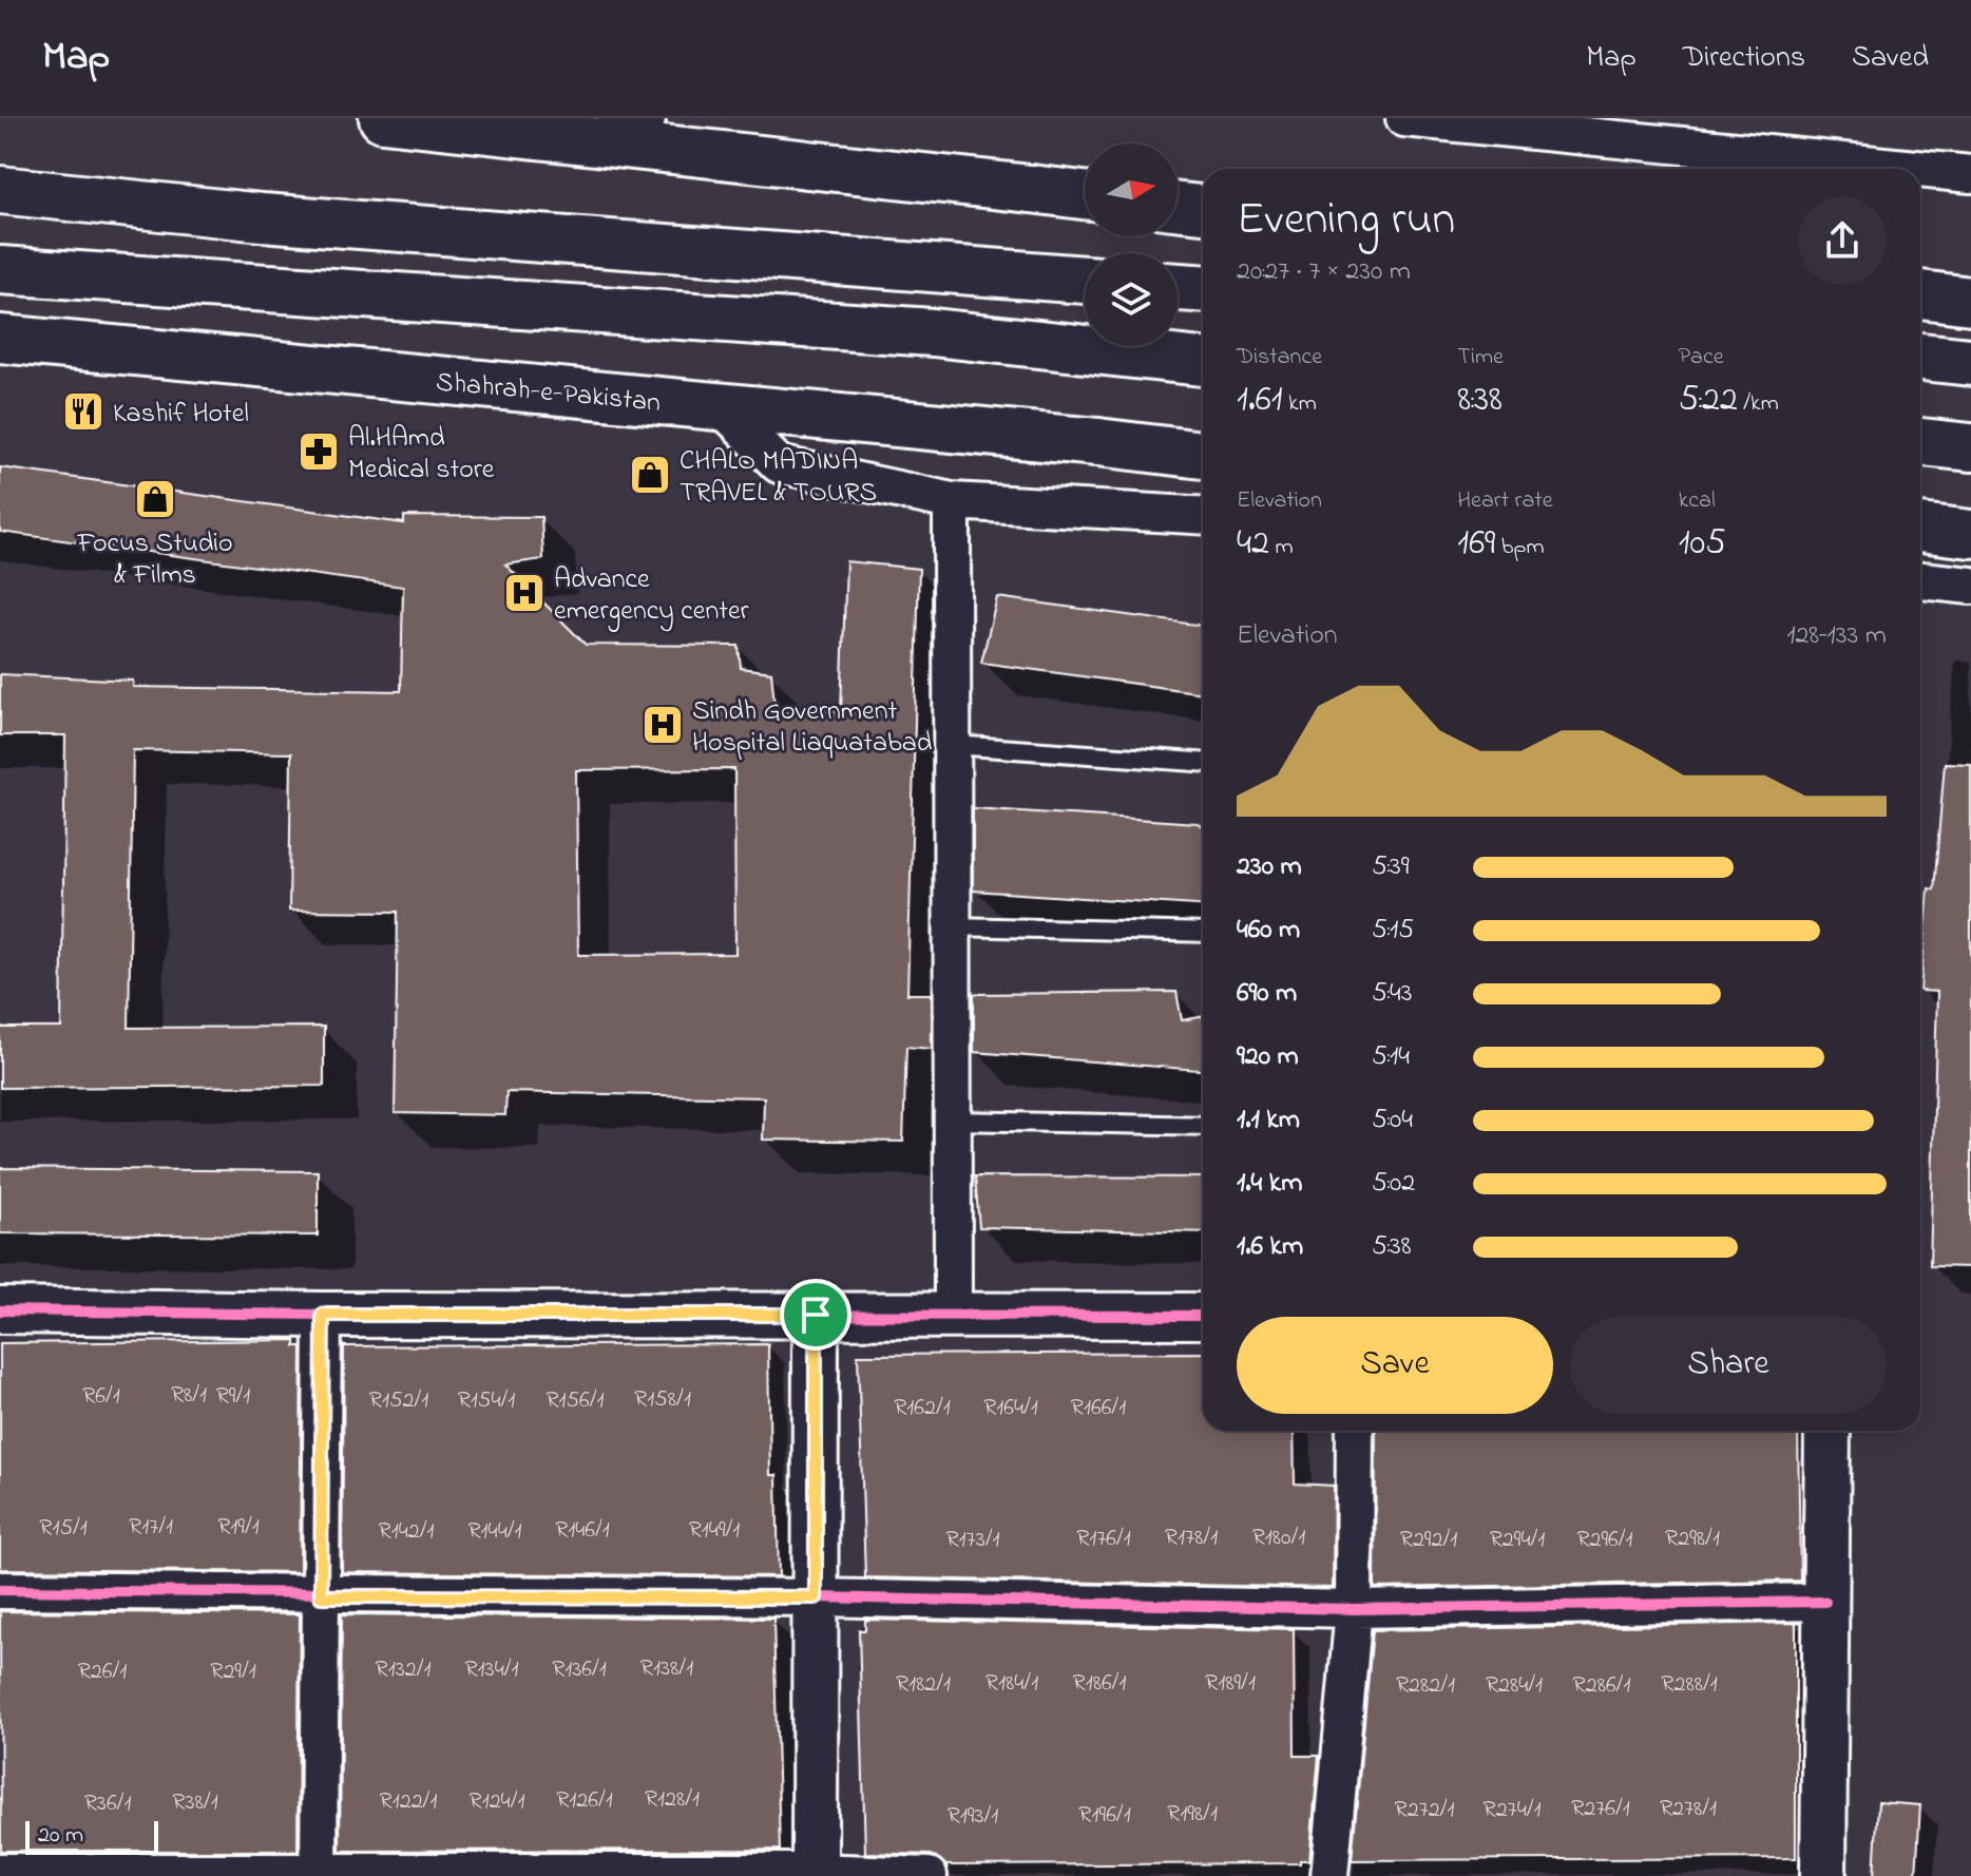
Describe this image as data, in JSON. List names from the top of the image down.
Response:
{
  "streets": {
    "main road": ["Shahrah-e-Pakistan"]
  },
  "places": {
    "restaurant": ["Kashif Hotel"],
    "pharmacy": ["Al.HAmd Medical store"],
    "shop": ["CHALO MADINA TRAVEL & TOURS", "Focus Studio & Films"],
    "hospital": ["Advance emergency center", "Sindh Government Hospital Liaquatabad"]
  },
  "house_numbers": [
    "R8/1",
    "R6/1",
    "R9/1",
    "R158/1",
    "R152/1",
    "R154/1",
    "R156/1",
    "R162/1",
    "R164/1",
    "R166/1",
    "R17/1",
    "R19/1",
    "R15/1",
    "R146/1",
    "R149/1",
    "R142/1",
    "R144/1",
    "R178/1",
    "R180/1",
    "R176/1",
    "R298/1",
    "R173/1",
    "R292/1",
    "R294/1",
    "R296/1",
    "R138/1",
    "R132/1",
    "R134/1",
    "R136/1",
    "R26/1",
    "R29/1",
    "R184/1",
    "R186/1",
    "R189/1",
    "R182/1",
    "R288/1",
    "R282/1",
    "R284/1",
    "R286/1",
    "R128/1",
    "R126/1",
    "R122/1",
    "R124/1",
    "R38/1",
    "R36/1",
    "R276/1",
    "R278/1",
    "R272/1",
    "R274/1",
    "R198/1",
    "R196/1",
    "R193/1"
  ],
  "scale_bar": "20 m",
  "north": "right",
  "page": {
    "header": "Map",
    "nav": ["Map", "Directions", "Saved"],
    "heading": ["Evening run", "20:27 · 7 × 230 m"],
    "stats": [
      ["Distance", "1.61 km"],
      ["Time", "8:38"],
      ["Pace", "5:22 /km"],
      ["Elevation", "42 m"],
      ["Heart rate", "169 bpm"],
      ["kcal", "105"]
    ],
    "chart": ["Elevation", "128–133 m"],
    "list": [
      {
        "name": "230 m",
        "note": "5:39"
      },
      {
        "name": "460 m",
        "note": "5:15"
      },
      {
        "name": "690 m",
        "note": "5:43"
      },
      {
        "name": "920 m",
        "note": "5:14"
      },
      {
        "name": "1.1 km",
        "note": "5:04"
      },
      {
        "name": "1.4 km",
        "note": "5:02"
      },
      {
        "name": "1.6 km",
        "note": "5:38"
      }
    ],
    "buttons": ["Save", "Share"],
    "scale": "20 m"
  }
}
